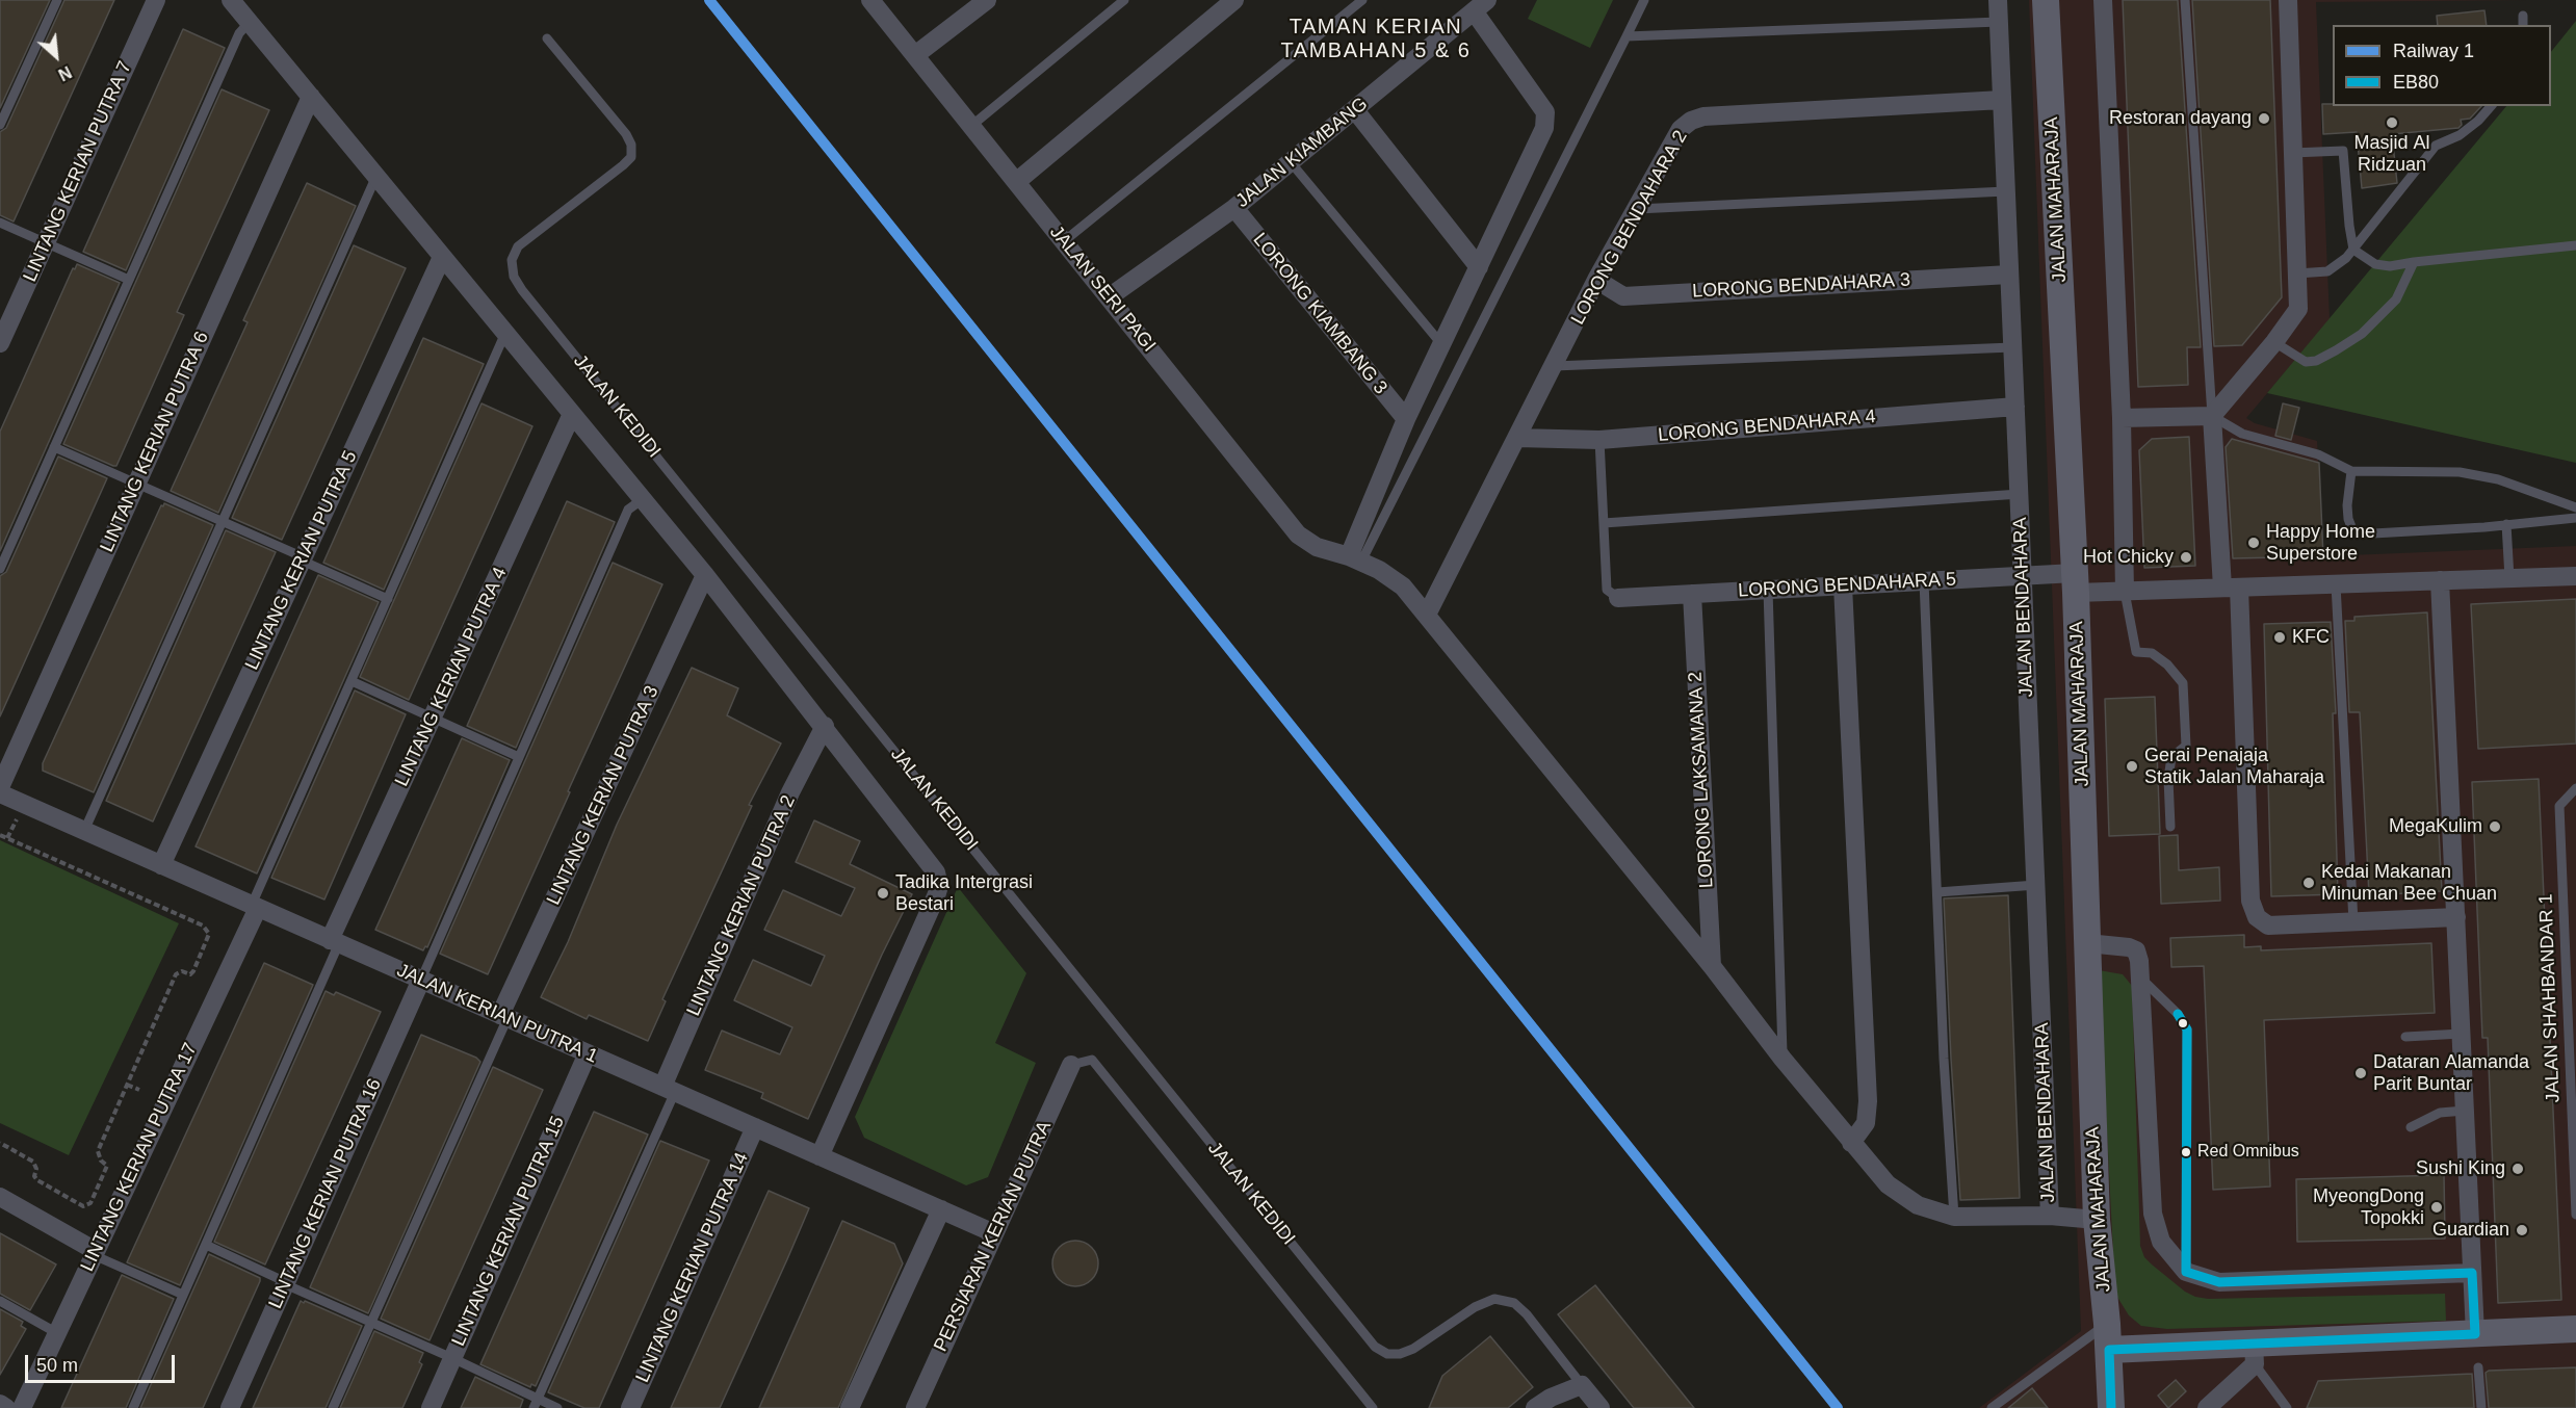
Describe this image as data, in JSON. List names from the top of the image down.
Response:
{
  "streets": {
    "street": [
      "JALAN KIAMBANG",
      "LINTANG KERIAN PUTRA 7",
      "JALAN MAHARAJA",
      "LORONG BENDAHARA 2",
      "LORONG BENDAHARA 3",
      "JALAN SERI PAGI",
      "LORONG KIAMBANG 3",
      "JALAN KEDIDI",
      "LORONG BENDAHARA 4",
      "LINTANG KERIAN PUTRA 6",
      "LINTANG KERIAN PUTRA 5",
      "LORONG BENDAHARA 5",
      "JALAN BENDAHARA",
      "LINTANG KERIAN PUTRA 4",
      "LORONG LAKSAMANA 2",
      "LINTANG KERIAN PUTRA 3",
      "LINTANG KERIAN PUTRA 2",
      "JALAN KERIAN PUTRA 1",
      "LINTANG KERIAN PUTRA 17",
      "LINTANG KERIAN PUTRA 16",
      "LINTANG KERIAN PUTRA 15",
      "PERSIARAN KERIAN PUTRA",
      "LINTANG KERIAN PUTRA 14"
    ],
    "lane": ["JALAN SHAHBANDAR 1"]
  },
  "crossings": [
    ["JALAN KIAMBANG", "JALAN SERI PAGI"],
    ["JALAN KIAMBANG", "LORONG KIAMBANG 3"],
    ["JALAN MAHARAJA", "JALAN SERI PAGI"],
    ["JALAN MAHARAJA", "LORONG BENDAHARA 5"],
    ["LORONG BENDAHARA 2", "LORONG BENDAHARA 3"],
    ["LORONG BENDAHARA 2", "JALAN SERI PAGI"],
    ["LORONG BENDAHARA 2", "LORONG BENDAHARA 4"],
    ["LORONG BENDAHARA 2", "JALAN BENDAHARA"],
    ["LORONG BENDAHARA 3", "JALAN BENDAHARA"],
    ["JALAN SERI PAGI", "JALAN BENDAHARA"],
    ["JALAN SERI PAGI", "LORONG LAKSAMANA 2"],
    ["LORONG BENDAHARA 4", "JALAN BENDAHARA"],
    ["LINTANG KERIAN PUTRA 5", "JALAN KERIAN PUTRA 1"],
    ["LORONG BENDAHARA 5", "JALAN BENDAHARA"],
    ["LORONG BENDAHARA 5", "LORONG LAKSAMANA 2"],
    ["LINTANG KERIAN PUTRA 4", "JALAN KERIAN PUTRA 1"],
    ["LINTANG KERIAN PUTRA 3", "JALAN KERIAN PUTRA 1"],
    ["LINTANG KERIAN PUTRA 2", "JALAN KERIAN PUTRA 1"],
    ["JALAN KERIAN PUTRA 1", "LINTANG KERIAN PUTRA 17"],
    ["JALAN KERIAN PUTRA 1", "LINTANG KERIAN PUTRA 16"],
    ["JALAN KERIAN PUTRA 1", "LINTANG KERIAN PUTRA 15"],
    ["JALAN KERIAN PUTRA 1", "PERSIARAN KERIAN PUTRA"],
    ["JALAN KERIAN PUTRA 1", "LINTANG KERIAN PUTRA 14"]
  ],
  "districts": ["TAMAN KERIAN TAMBAHAN 5 & 6"],
  "places": [
    "Restoran dayang",
    "Masjid Al Ridzuan",
    "Happy Home Superstore",
    "Hot Chicky",
    "KFC",
    "Gerai Penajaja Statik Jalan Maharaja",
    "MegaKulim",
    "Kedai Makanan Minuman Bee Chuan",
    "Tadika Intergrasi Bestari",
    "Dataran Alamanda Parit Buntar",
    "Red Omnibus",
    "Sushi King",
    "MyeongDong Topokki",
    "Guardian"
  ],
  "lines": ["rail line 1", "transit line EB80"],
  "legend": ["Railway 1", "EB80"],
  "scale_bar": "50 m",
  "north": "bottom right"
}
